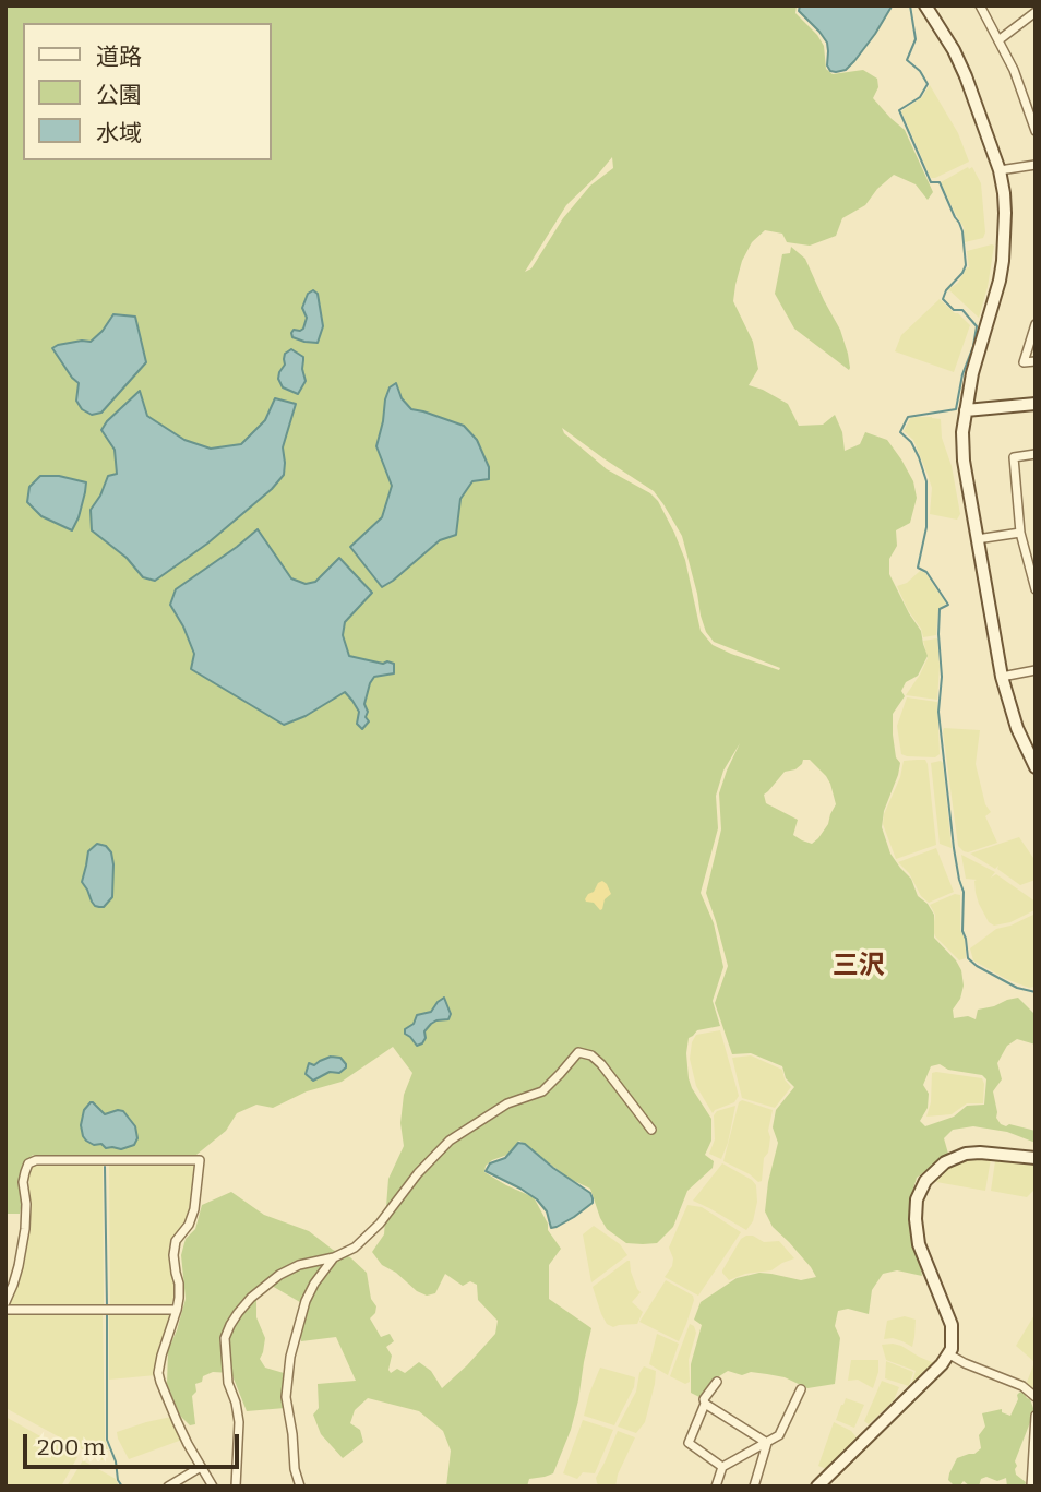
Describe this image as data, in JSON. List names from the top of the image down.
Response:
{
  "districts": ["三沢"],
  "legend": ["道路", "公園", "水域"],
  "scale_bar": "200 m"
}
